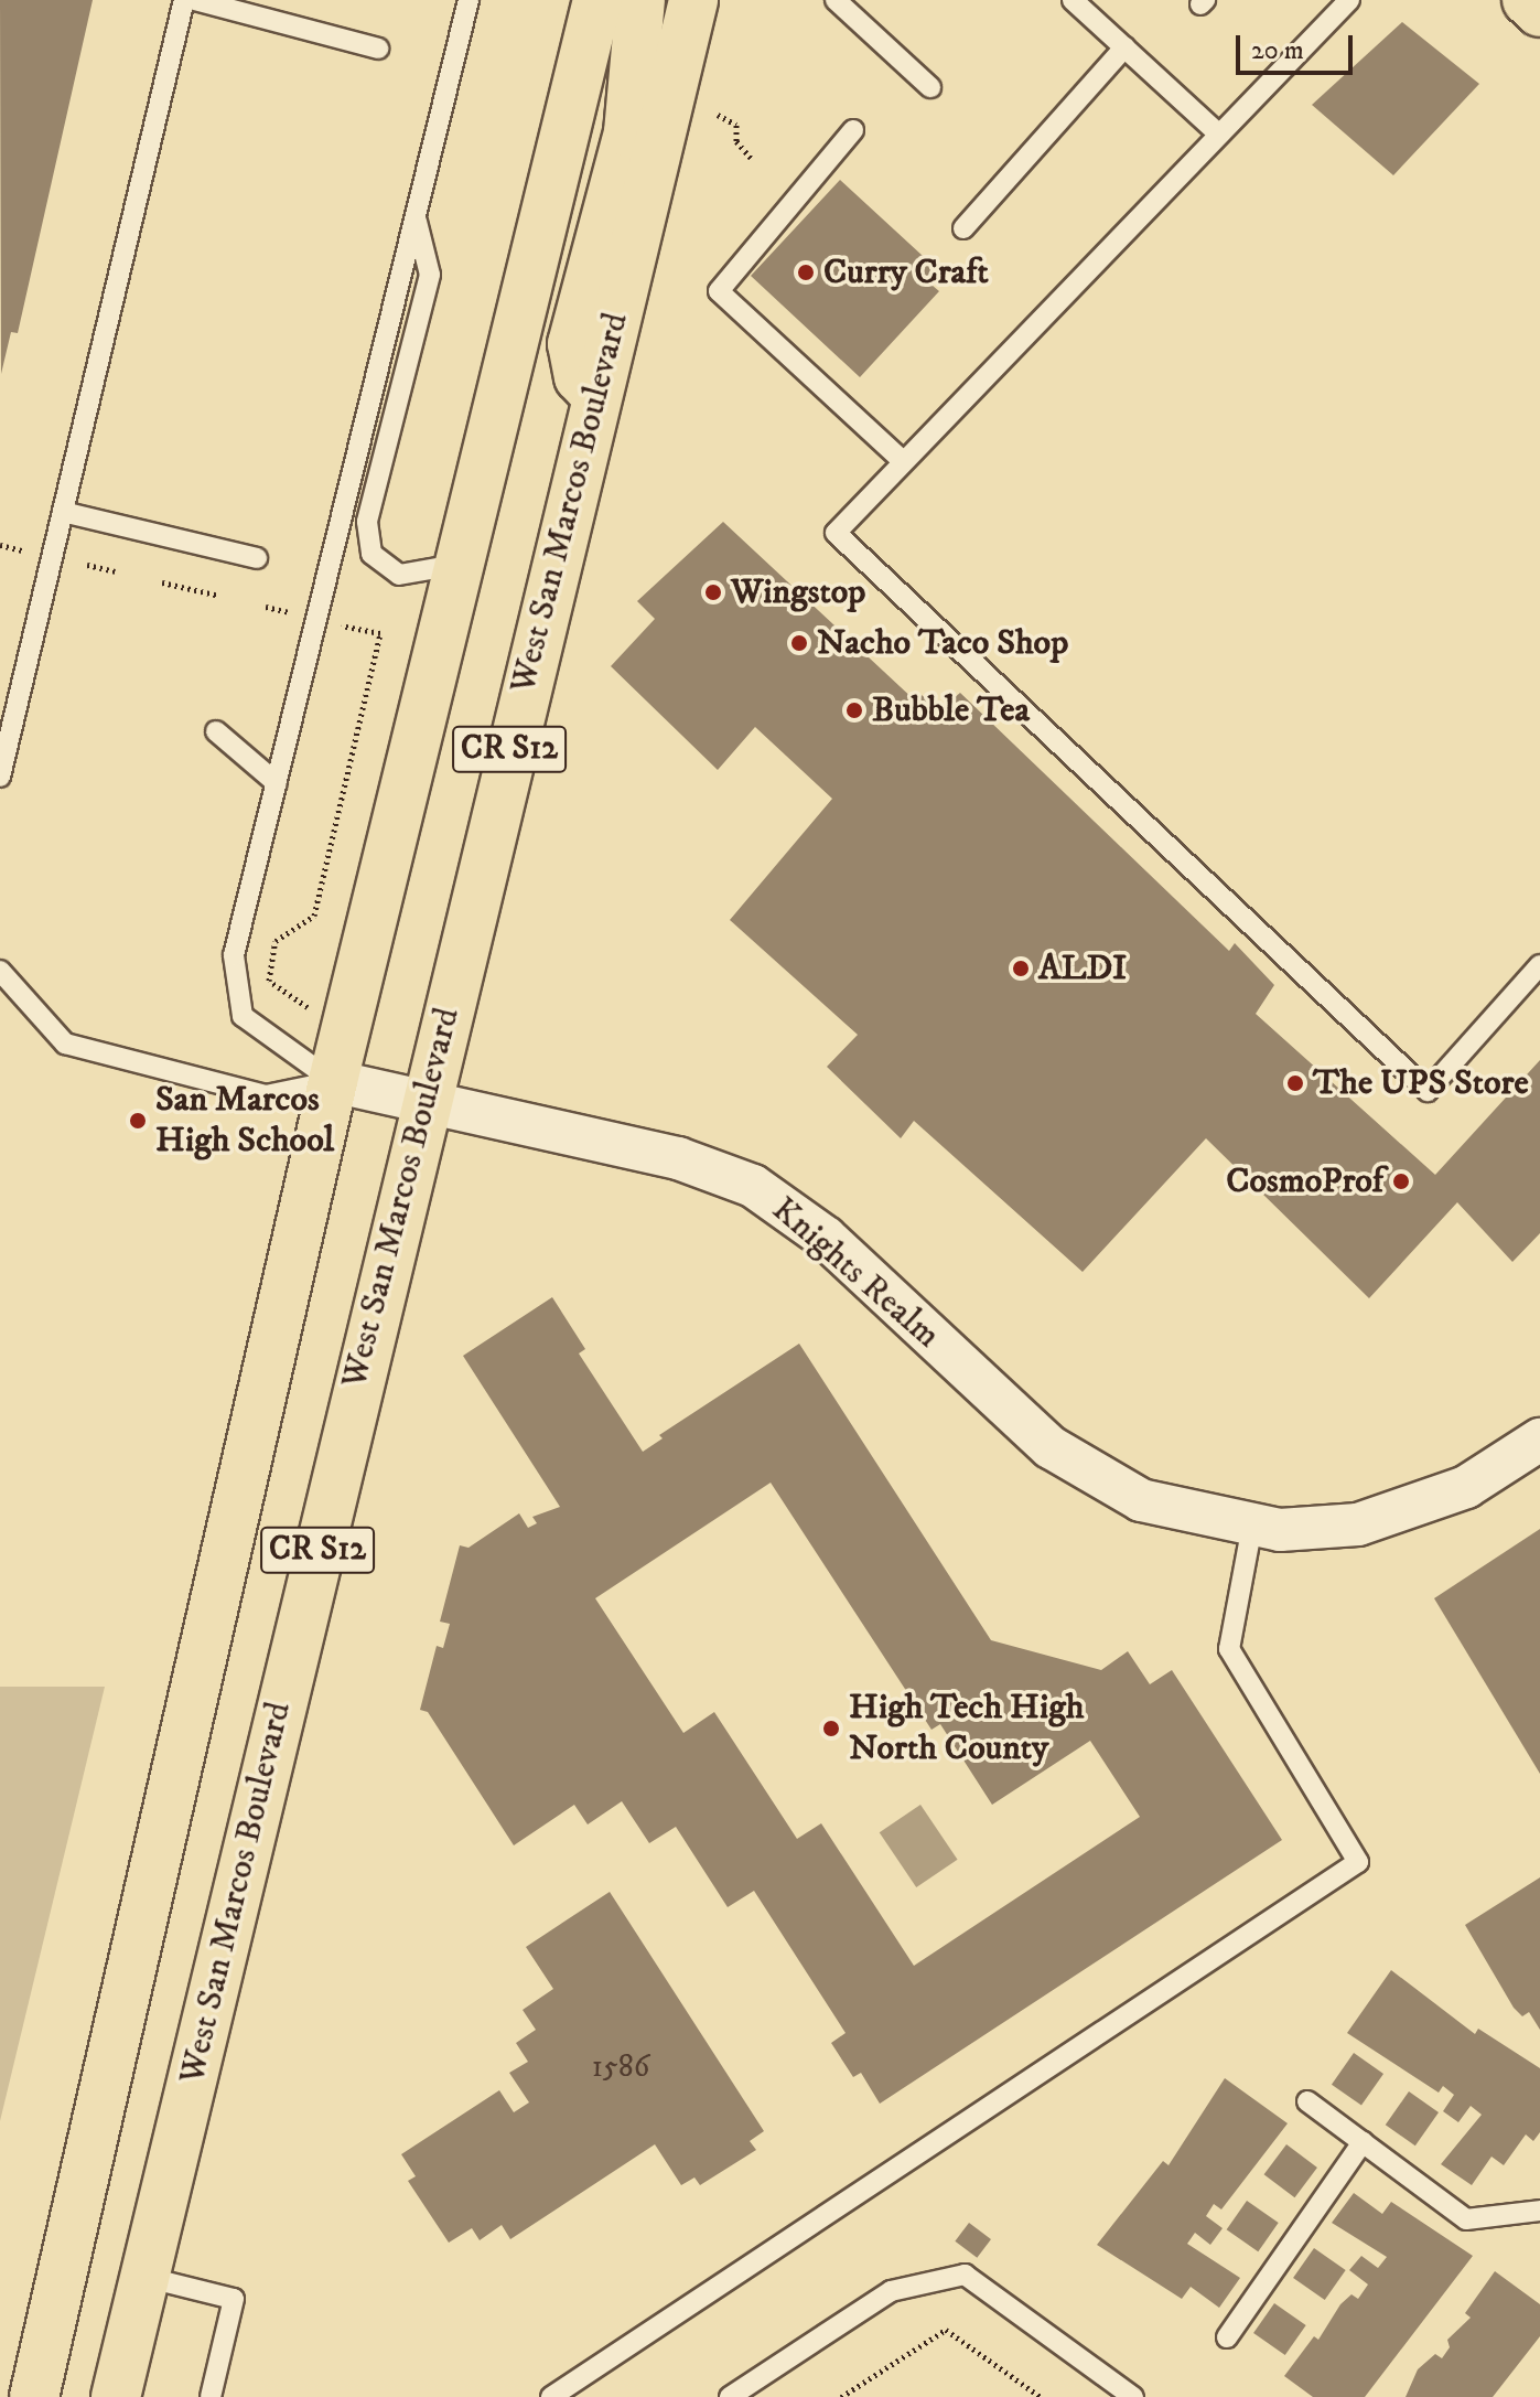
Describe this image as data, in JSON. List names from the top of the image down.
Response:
{
  "streets": {
    "main road": ["West San Marcos Boulevard", "CR S12"],
    "street": ["Knights Realm"]
  },
  "crossings": [
    ["West San Marcos Boulevard", "Knights Realm"],
    ["CR S12", "Knights Realm"]
  ],
  "places": [
    "Curry Craft",
    "Wingstop",
    "Nacho Taco Shop",
    "Bubble Tea",
    "ALDI",
    "The UPS Store",
    "San Marcos High School",
    "CosmoProf",
    "High Tech High North County"
  ],
  "house_numbers": ["1586"],
  "scale_bar": "20 m"
}
